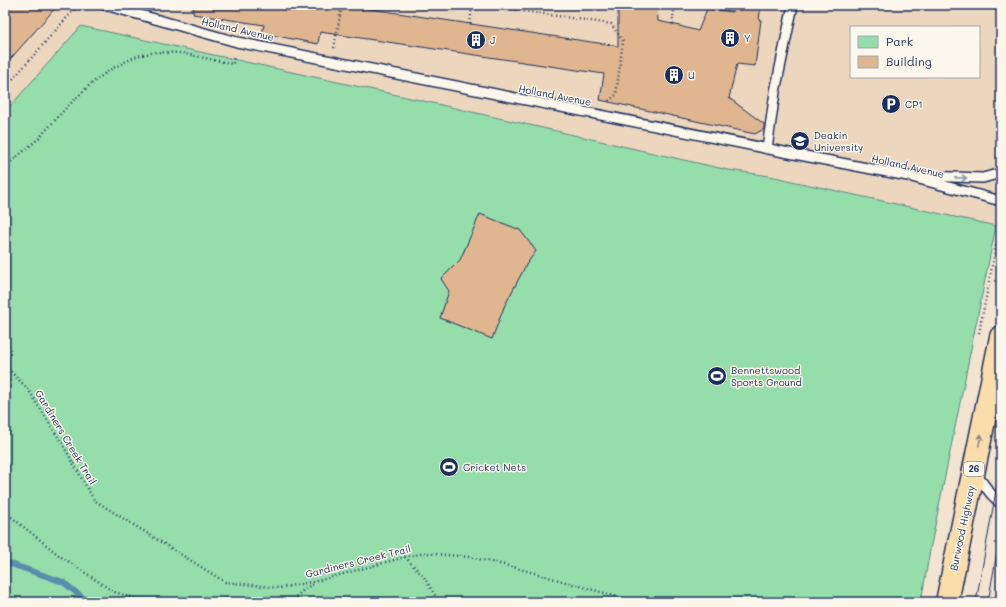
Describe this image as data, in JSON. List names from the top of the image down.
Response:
{
  "streets": {
    "highway": ["26", "Burwood Highway"],
    "lane": ["Holland Avenue"],
    "path": ["Gardiners Creek Trail"]
  },
  "one_way": ["Burwood Highway"],
  "places": {
    "building": ["Y", "J", "U"],
    "parking": ["CP1"],
    "school or university": ["Deakin University"],
    "sports": ["Bennettswood Sports Ground", "Cricket Nets"]
  },
  "legend": ["Park", "Building"]
}
